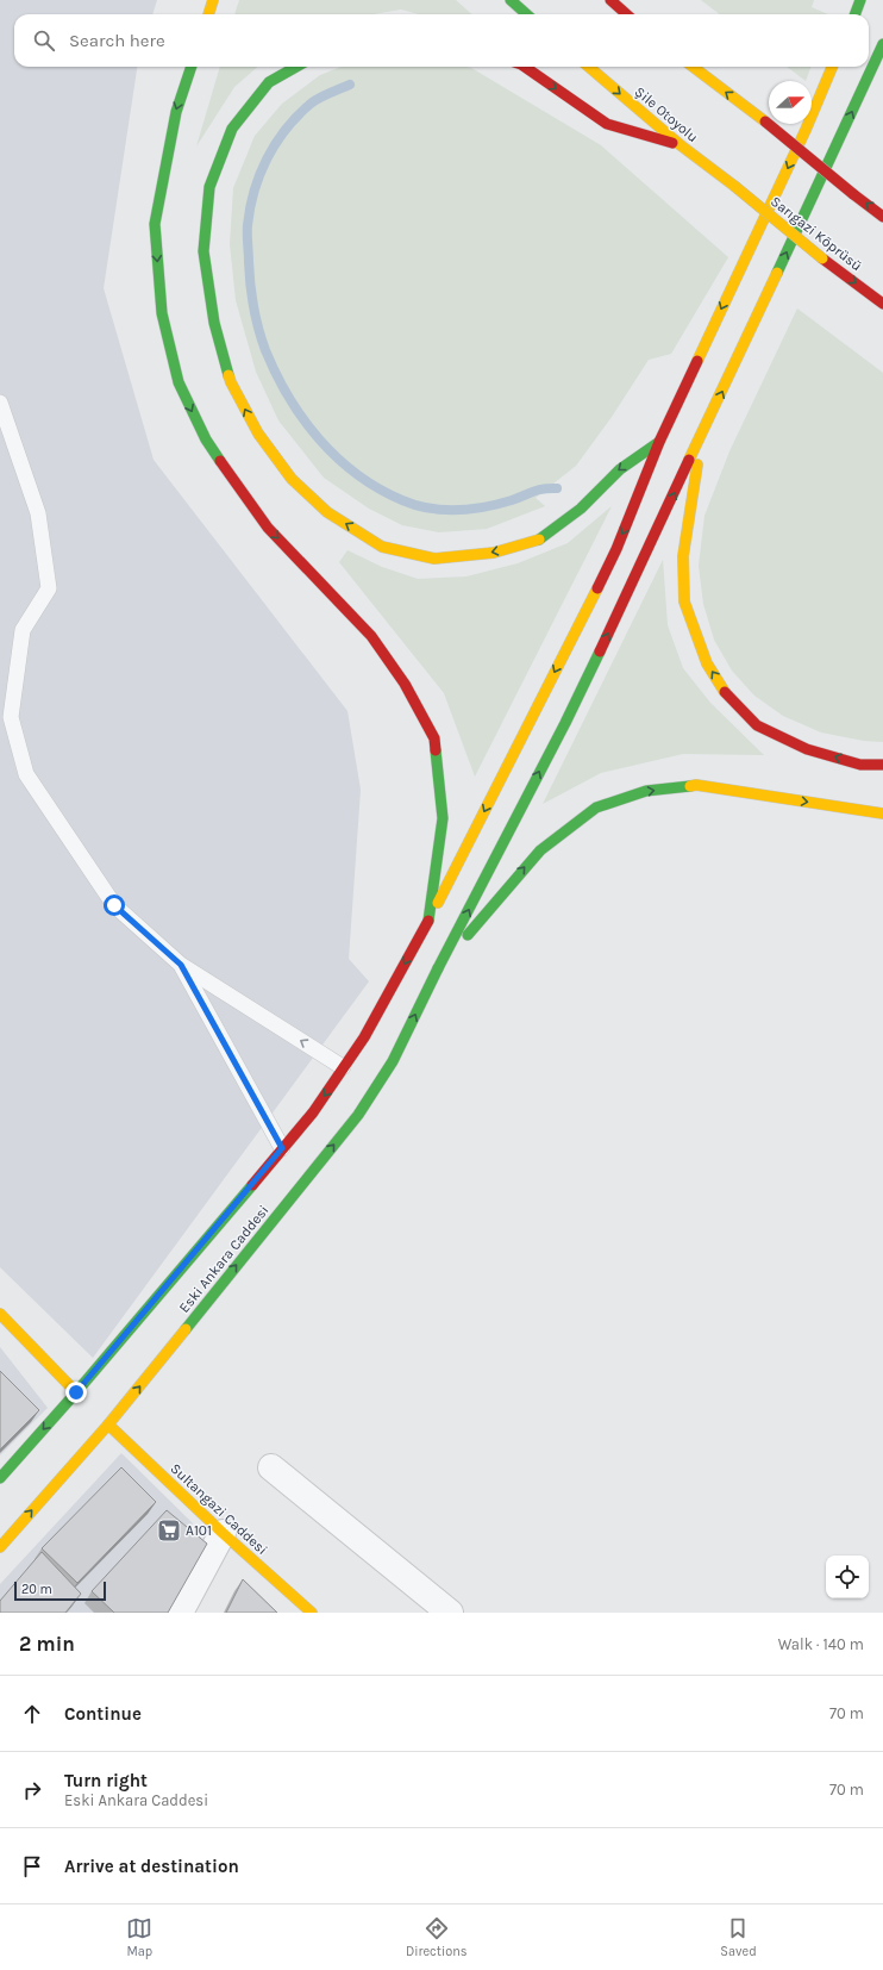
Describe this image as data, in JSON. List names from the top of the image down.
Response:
{
  "streets": {
    "main road": [
      "Şile Otoyolu",
      "Sarıgazi Köprüsü",
      "Eski Ankara Caddesi",
      "Sultangazi Caddesi"
    ]
  },
  "crossings": [
    ["Şile Otoyolu", "Sarıgazi Köprüsü"],
    ["Eski Ankara Caddesi", "Sultangazi Caddesi"]
  ],
  "places": {
    "supermarket": ["A101"]
  },
  "scale_bar": "20 m",
  "north": "right",
  "page": {
    "search": "Search here",
    "scale": "20 m",
    "heading": ["2 min", "Walk · 140 m"],
    "list": [
      ["Continue", "70 m"],
      ["Turn right", "Eski Ankara Caddesi", "70 m"],
      "Arrive at destination"
    ],
    "nav": ["Map", "Directions", "Saved"]
  }
}
